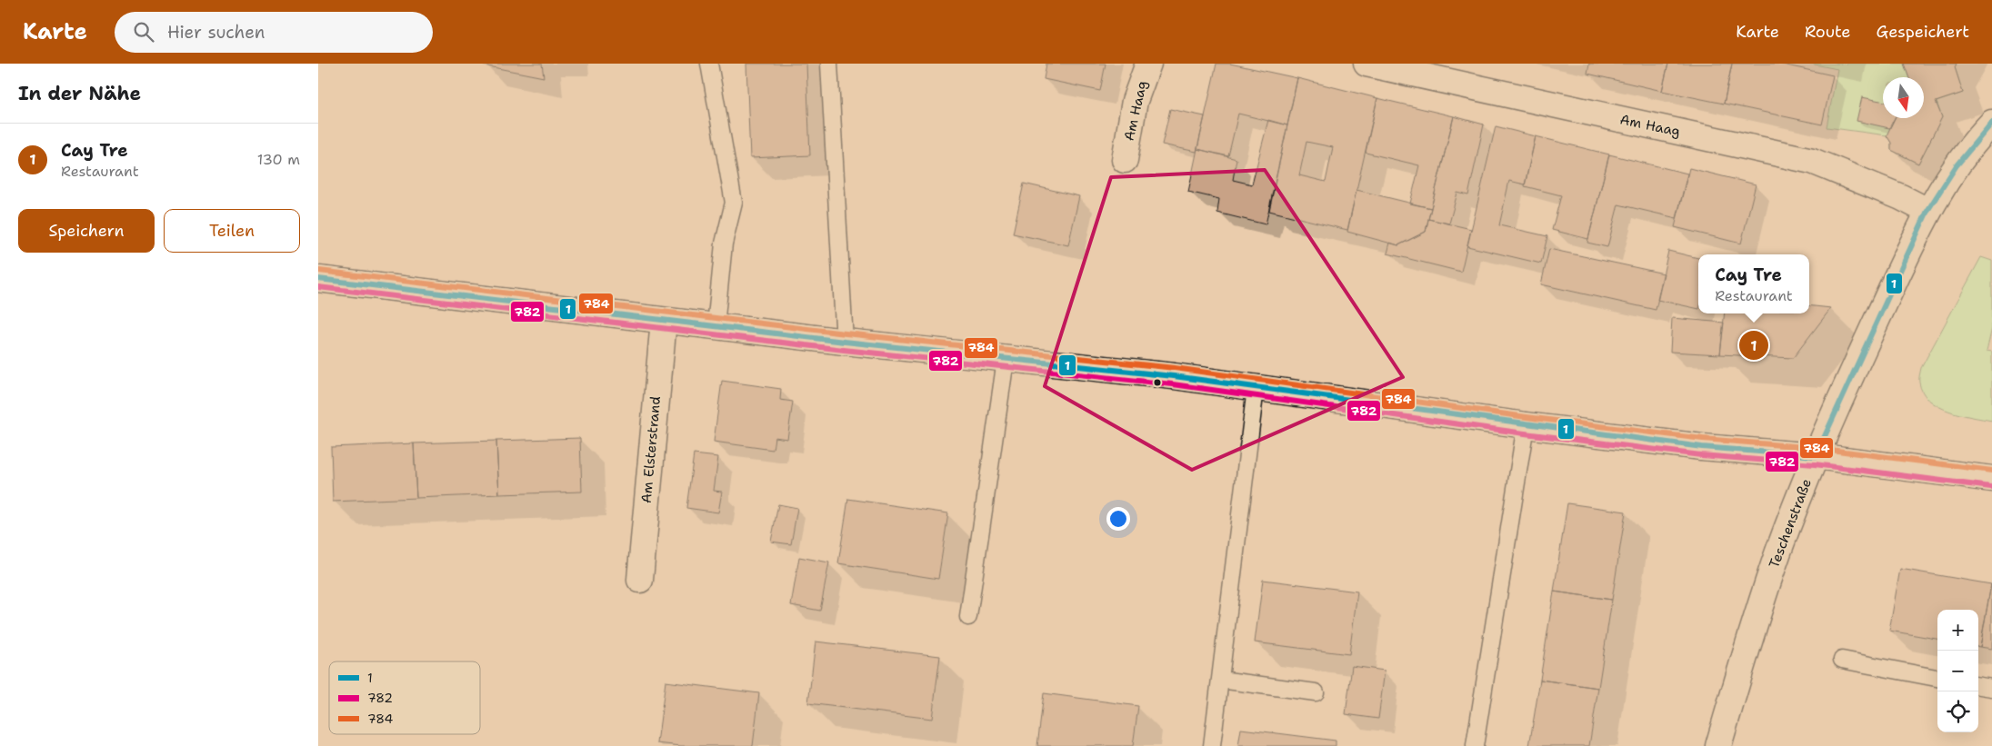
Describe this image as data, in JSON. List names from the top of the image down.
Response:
{
  "streets": {
    "street": ["Am Haag", "Am Elsterstrand", "Teschenstraße"]
  },
  "crossings": [
    ["Am Haag", "Teschenstraße"]
  ],
  "lines": ["transit line 1", "transit line 784", "transit line 782"],
  "legend": ["1", "782", "784"],
  "north": "bottom",
  "page": {
    "header": "Karte",
    "search": "Hier suchen",
    "nav": ["Karte", "Route", "Gespeichert"],
    "heading": "In der Nähe",
    "list": [
      {
        "mark": "1",
        "name": "Cay Tre",
        "note": "Restaurant",
        "value": "130 m"
      }
    ],
    "buttons": ["Speichern", "Teilen"],
    "popup": ["Cay Tre", "Restaurant"],
    "pins": "1",
    "map_buttons": ["+", "−"]
  }
}
